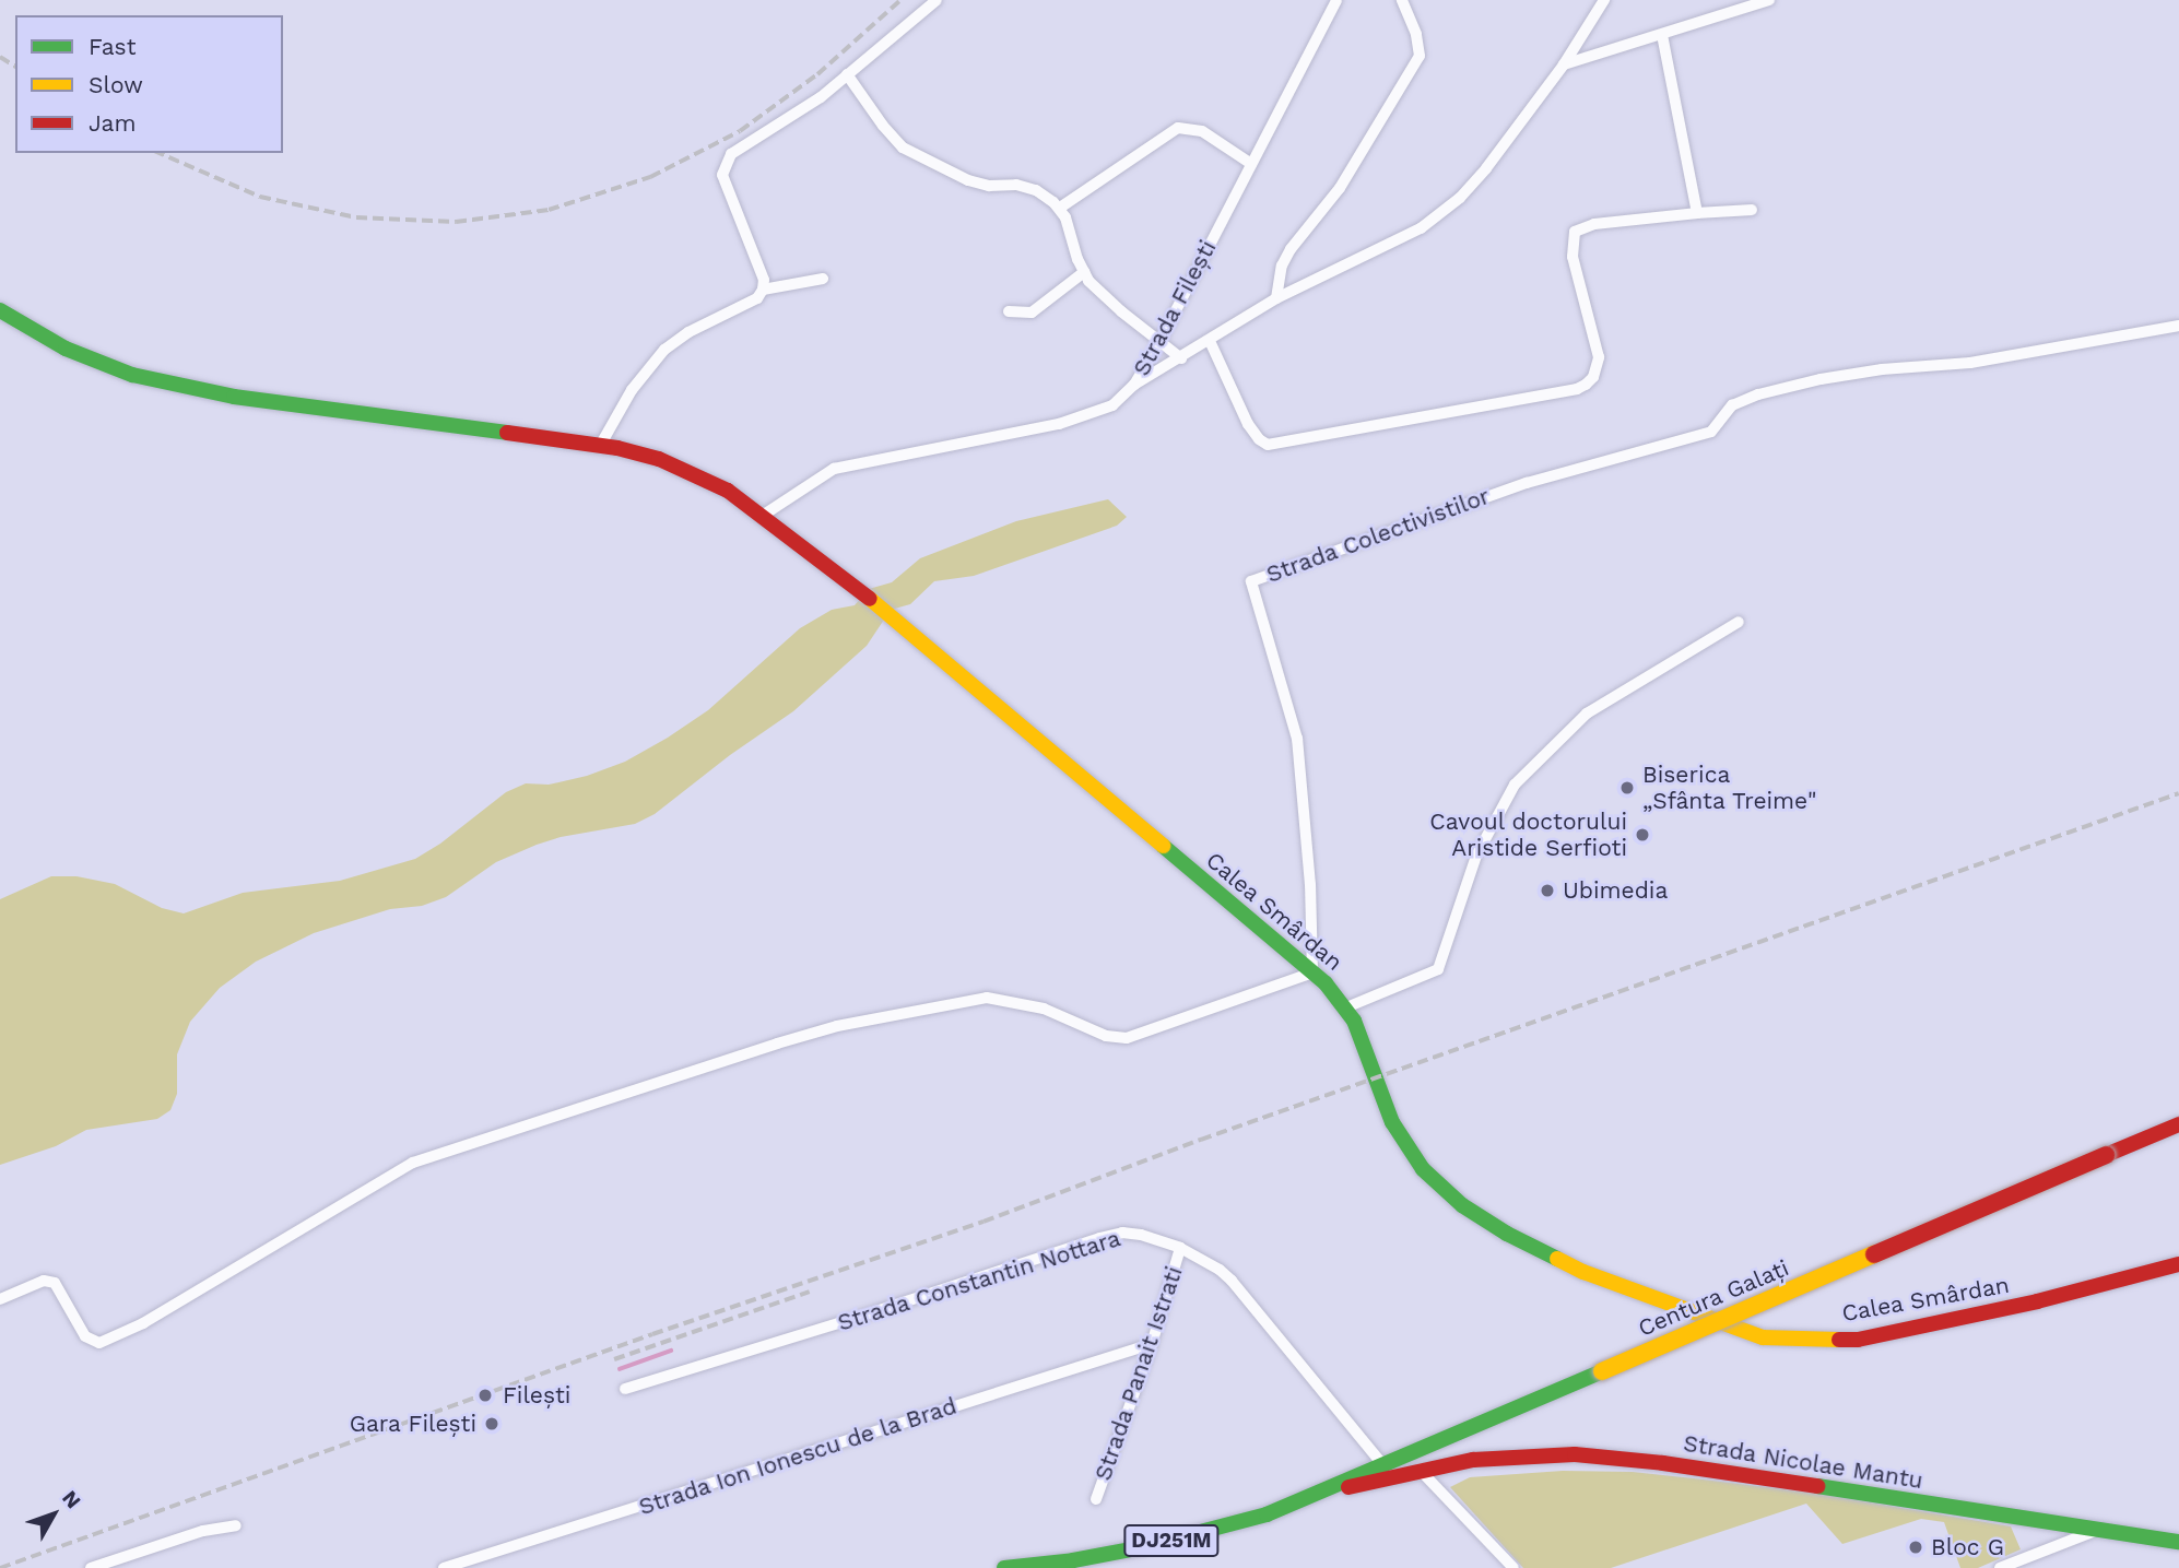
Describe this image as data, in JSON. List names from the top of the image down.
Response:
{
  "streets": {
    "main road": [
      "Calea Smârdan",
      "Centura Galați",
      "Strada Nicolae Mantu",
      "DJ251M"
    ],
    "street": [
      "Strada Filești",
      "Strada Colectivistilor",
      "Strada Constantin Nottara",
      "Strada Panait Istrati",
      "Strada Ion Ionescu de la Brad"
    ]
  },
  "crossings": [
    ["Strada Filești", "Calea Smârdan"],
    ["Strada Colectivistilor", "Calea Smârdan"],
    ["Strada Constantin Nottara", "Centura Galați"],
    ["Strada Constantin Nottara", "Strada Panait Istrati"],
    ["Centura Galați", "DJ251M"],
    ["Strada Panait Istrati", "Strada Ion Ionescu de la Brad"],
    ["Strada Nicolae Mantu", "DJ251M"]
  ],
  "places": [
    "Biserica „Sfânta Treime\"",
    "Cavoul doctorului Aristide Serfioti",
    "Ubimedia",
    "Filești",
    "Gara Filești",
    "Bloc G"
  ],
  "legend": ["Fast", "Slow", "Jam"],
  "north": "top right"
}
